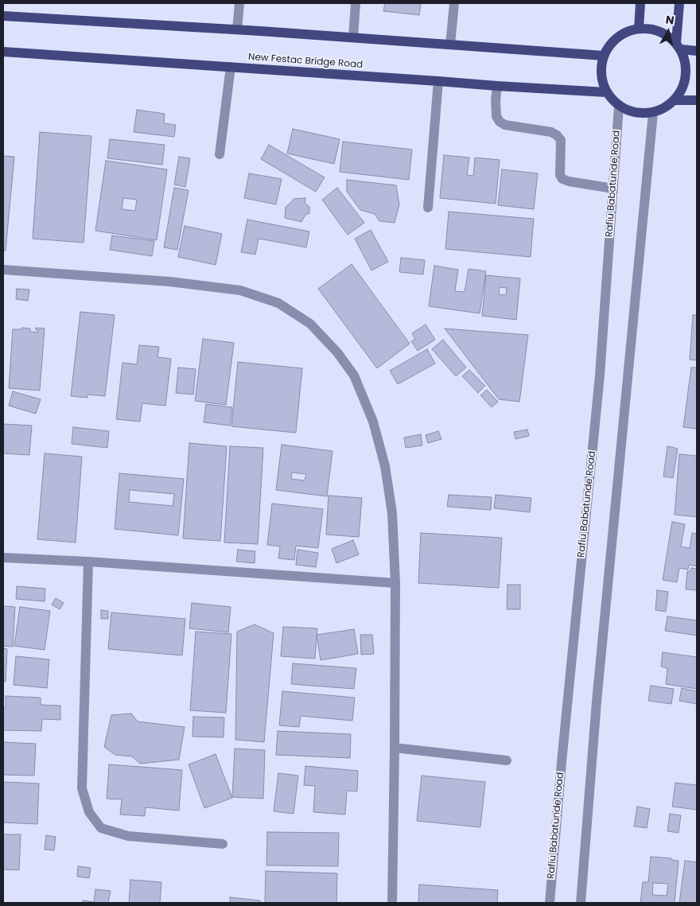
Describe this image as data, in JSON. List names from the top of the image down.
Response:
{
  "streets": {
    "main road": ["New Festac Bridge Road"],
    "street": ["Rafiu Babatunde Road"]
  },
  "crossings": [
    ["New Festac Bridge Road", "Rafiu Babatunde Road"]
  ],
  "north": "top"
}
